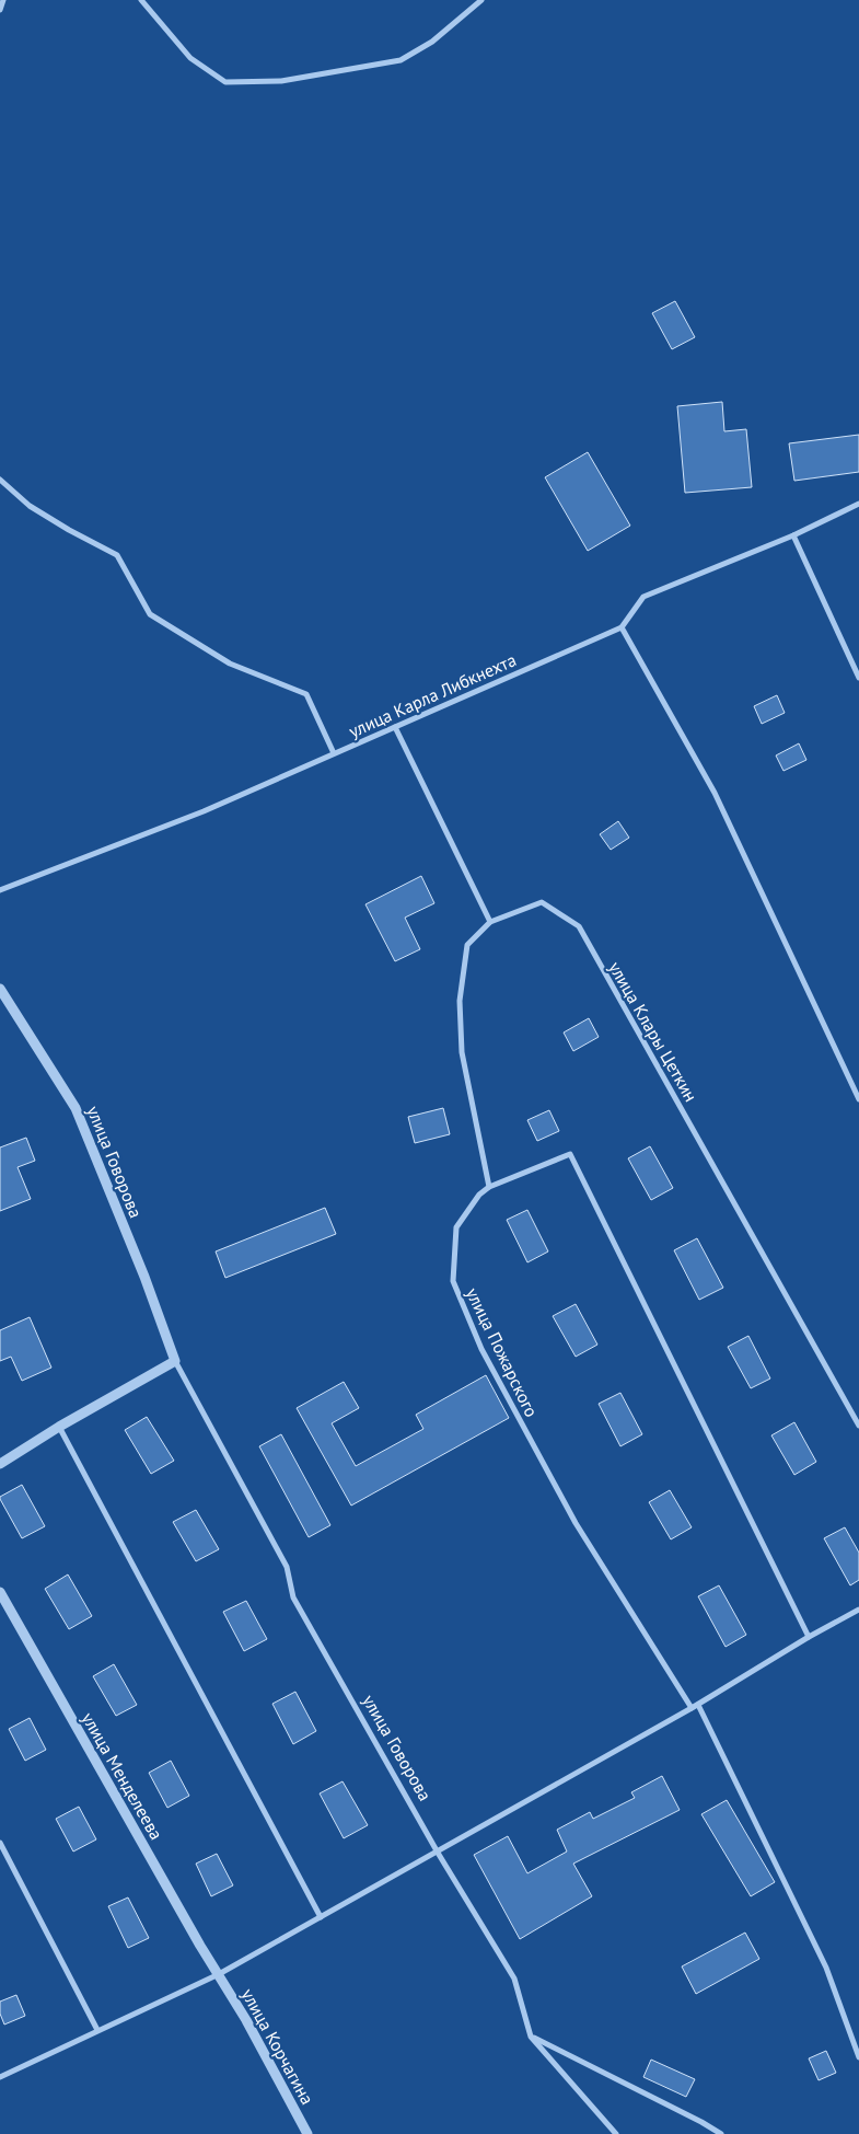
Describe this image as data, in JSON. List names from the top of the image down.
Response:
{
  "streets": {
    "street": [
      "улица Карла Либкнехта",
      "улица Клары Цеткин",
      "улица Говорова",
      "улица Пожарского",
      "улица Менделеева",
      "улица Корчагина"
    ]
  },
  "crossings": [
    ["улица Менделеева", "улица Корчагина"]
  ]
}
